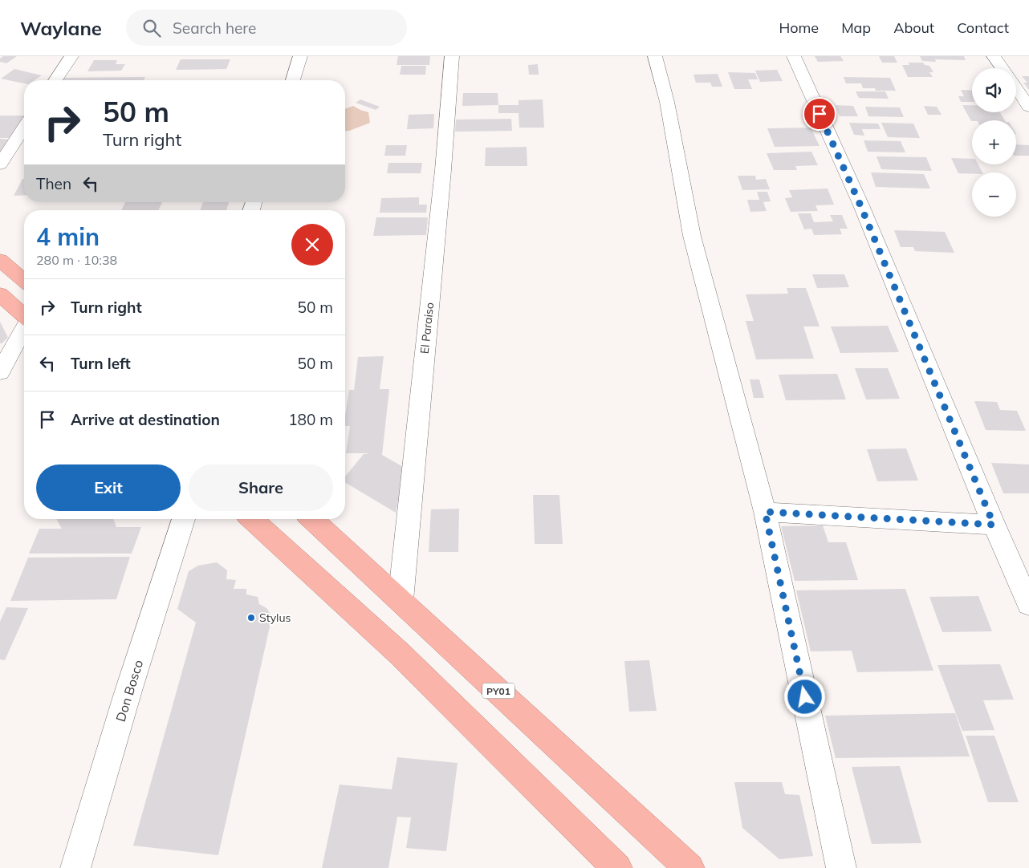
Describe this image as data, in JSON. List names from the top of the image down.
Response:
{
  "streets": {
    "highway": ["PY01"],
    "street": ["El Paraiso", "Don Bosco"]
  },
  "crossings": [
    ["El Paraiso", "PY01"]
  ],
  "places": ["Stylus"],
  "page": {
    "header": "Waylane",
    "search": "Search here",
    "nav": [
      "Home",
      "Map",
      "About",
      "Contact"
    ],
    "map_buttons": ["+", "−"],
    "turn": ["50 m", "Turn right"],
    "then": "Then",
    "heading": ["4 min", "280 m · 10:38"],
    "list": [
      {
        "name": "Turn right",
        "value": "50 m"
      },
      {
        "name": "Turn left",
        "value": "50 m"
      },
      {
        "name": "Arrive at destination",
        "value": "180 m"
      }
    ],
    "buttons": ["Exit", "Share"]
  }
}
